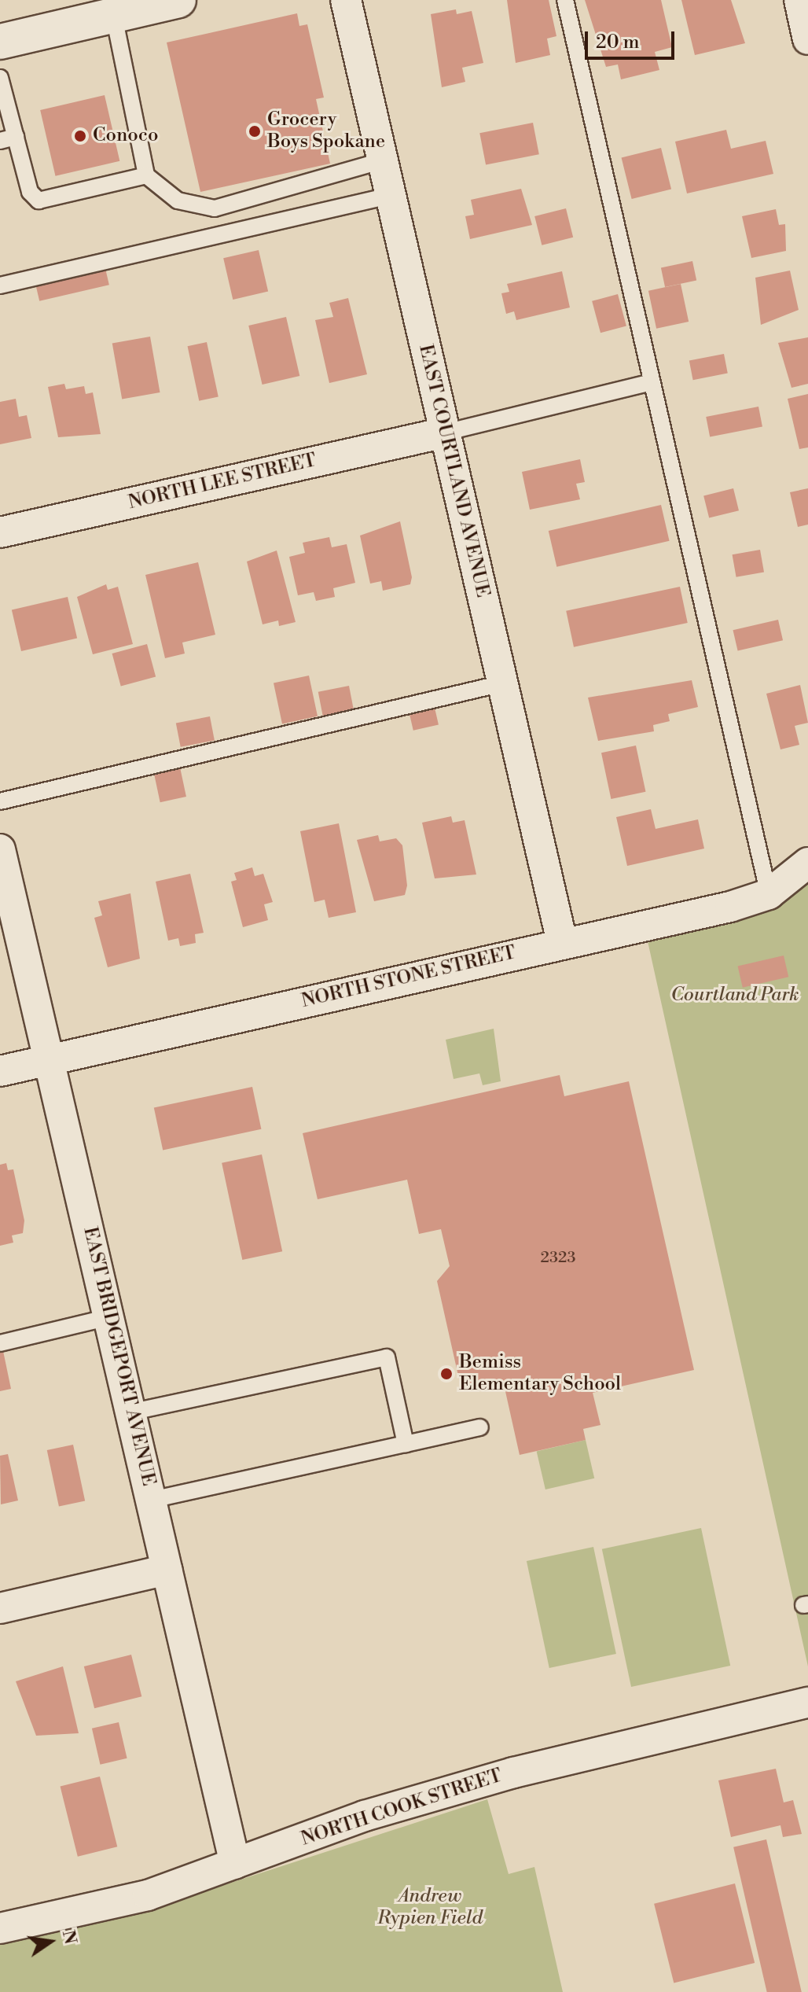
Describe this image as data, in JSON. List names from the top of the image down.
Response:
{
  "streets": {
    "street": [
      "EAST COURTLAND AVENUE",
      "NORTH LEE STREET",
      "NORTH STONE STREET",
      "EAST BRIDGEPORT AVENUE",
      "NORTH COOK STREET"
    ]
  },
  "crossings": [
    ["EAST COURTLAND AVENUE", "NORTH LEE STREET"],
    ["EAST COURTLAND AVENUE", "NORTH STONE STREET"],
    ["NORTH STONE STREET", "EAST BRIDGEPORT AVENUE"],
    ["EAST BRIDGEPORT AVENUE", "NORTH COOK STREET"]
  ],
  "parks": ["Courtland Park", "Andrew Rypien Field"],
  "places": ["Grocery Boys Spokane", "Conoco", "Bemiss Elementary School"],
  "house_numbers": ["2323"],
  "scale_bar": "20 m",
  "north": "right"
}
